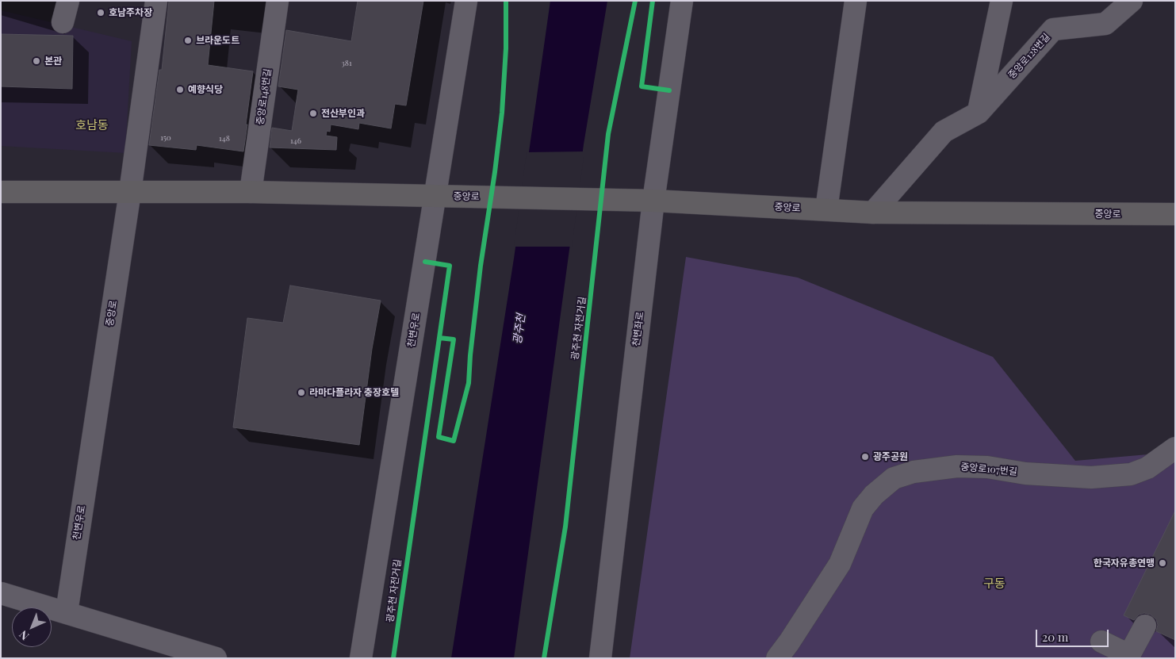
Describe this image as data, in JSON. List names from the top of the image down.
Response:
{
  "streets": {
    "main road": ["중앙로"],
    "street": [
      "중앙로128번길",
      "중앙로148번길",
      "천변좌로",
      "천변우로",
      "중앙로107번길"
    ],
    "cycle path": ["광주천 자전거길"]
  },
  "crossings": [
    ["중앙로128번길", "중앙로"],
    ["중앙로148번길", "중앙로"],
    ["중앙로", "천변좌로"],
    ["중앙로", "천변우로"]
  ],
  "districts": ["호남동", "구동"],
  "water": ["광주천"],
  "places": [
    "호남주차장",
    "브라운도트",
    "본관",
    "예향식당",
    "전산부인과",
    "라마다플라자 충장호텔",
    "광주공원",
    "한국자유총연맹"
  ],
  "house_numbers": [
    "381",
    "150",
    "148",
    "146"
  ],
  "scale_bar": "20 m",
  "north": "bottom left"
}
